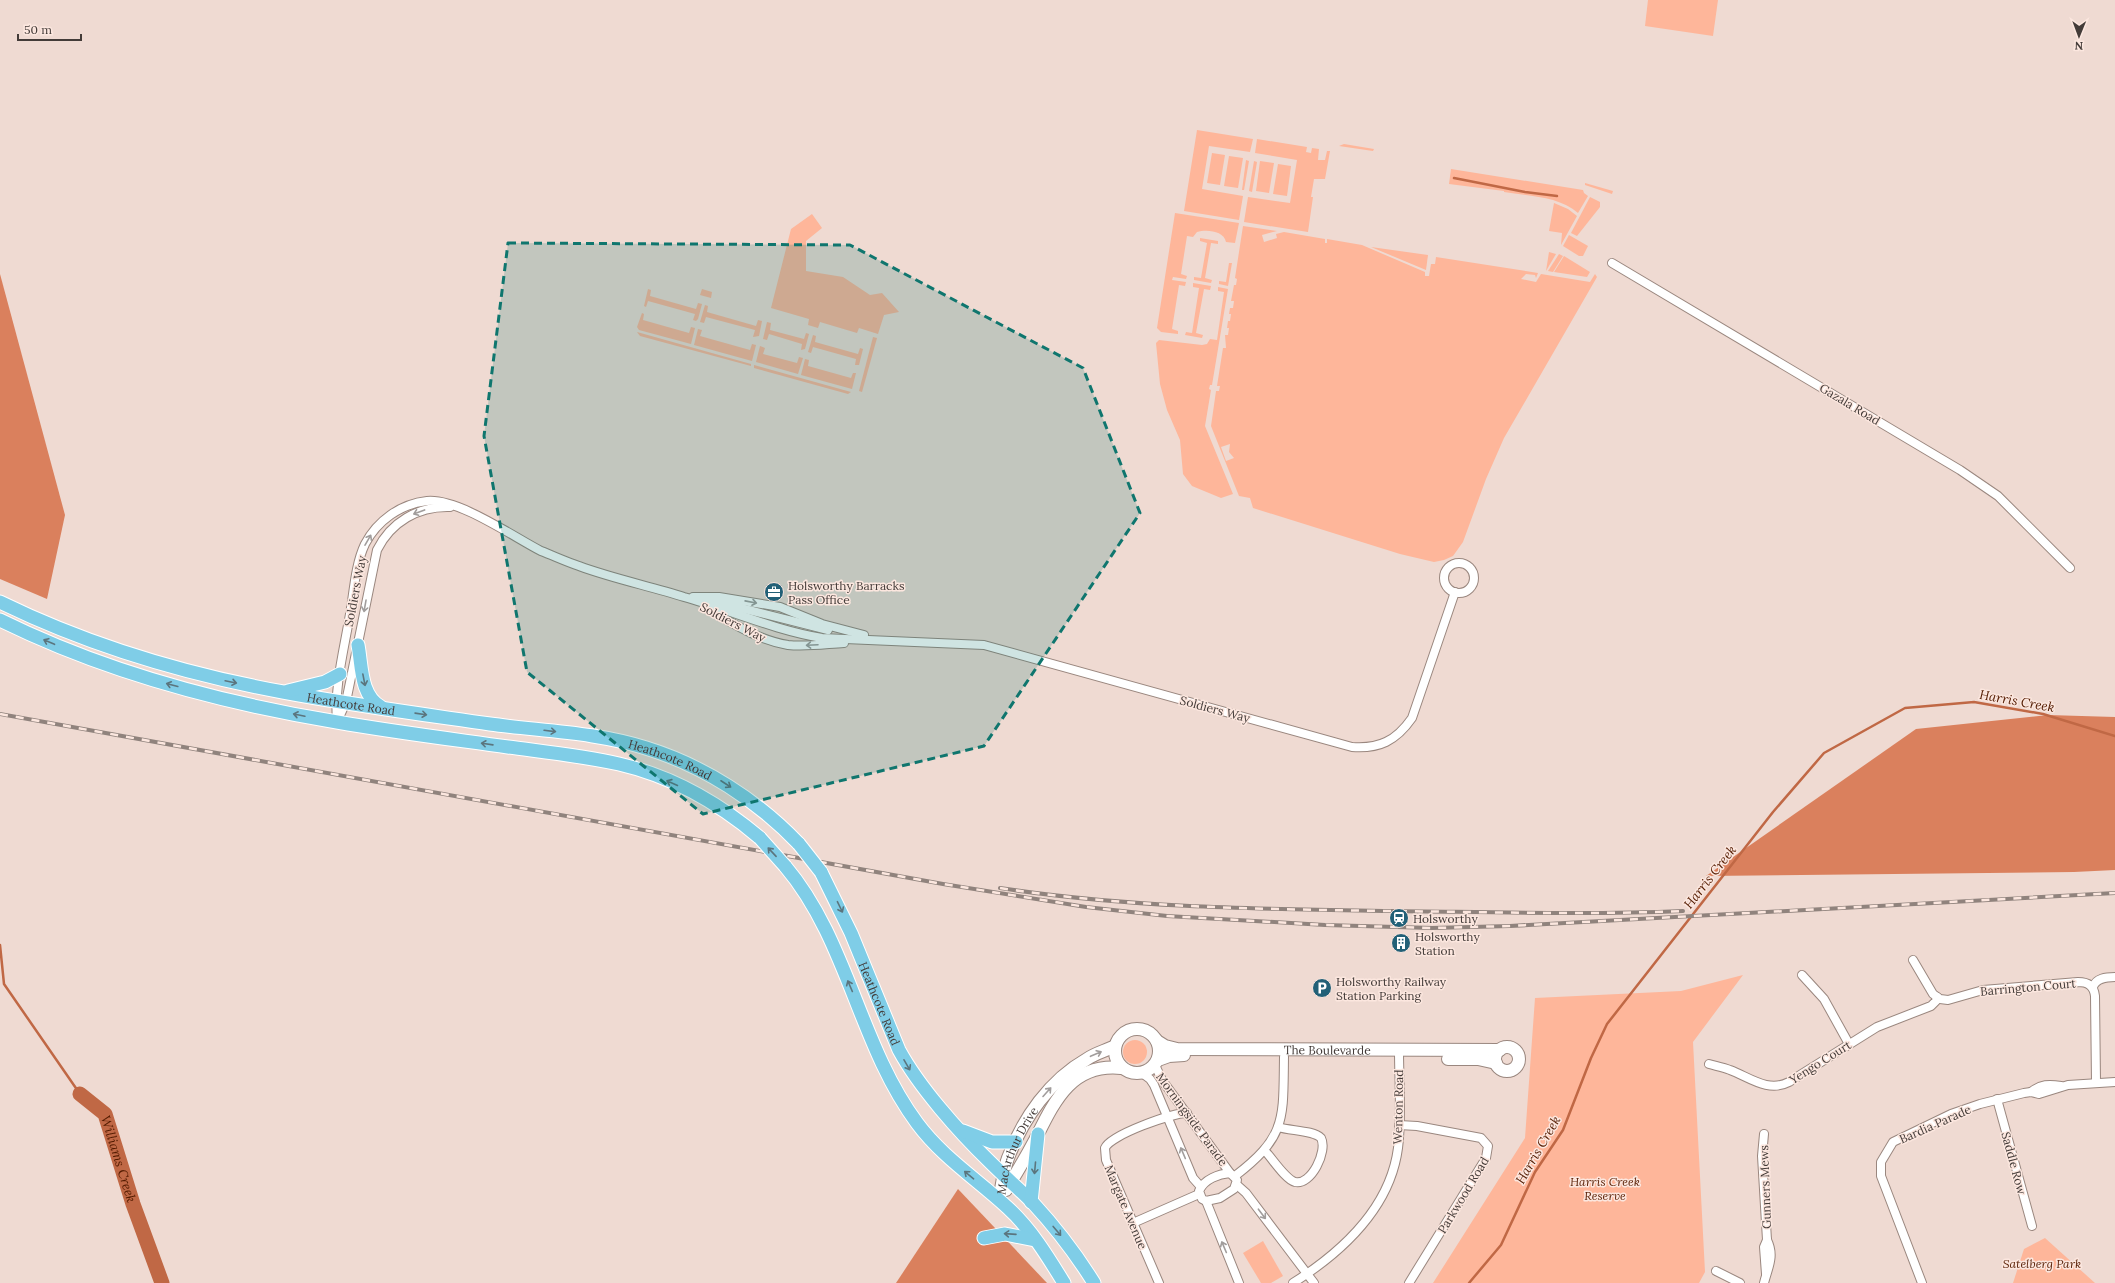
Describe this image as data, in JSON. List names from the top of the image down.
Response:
{
  "streets": {
    "main road": ["Heathcote Road"],
    "street": [
      "Gazala Road",
      "Soldiers Way",
      "Barrington Court",
      "The Boulevarde",
      "Yengo Court",
      "Wenton Road",
      "Morningside Parade",
      "Bardia Parade",
      "MacArthur Drive",
      "Saddle Row",
      "Gunners Mews",
      "Parkwood Road",
      "Margate Avenue"
    ]
  },
  "crossings": [
    ["Soldiers Way", "Heathcote Road"],
    ["Heathcote Road", "MacArthur Drive"],
    ["Barrington Court", "Yengo Court"],
    ["Barrington Court", "Bardia Parade"],
    ["The Boulevarde", "Wenton Road"],
    ["The Boulevarde", "Morningside Parade"],
    ["The Boulevarde", "MacArthur Drive"],
    ["Wenton Road", "Parkwood Road"],
    ["Morningside Parade", "MacArthur Drive"],
    ["Morningside Parade", "Margate Avenue"],
    ["Bardia Parade", "Saddle Row"]
  ],
  "water": ["Harris Creek", "Williams Creek"],
  "parks": ["Harris Creek Reserve", "Satelberg Park"],
  "places": {
    "office": ["Holsworthy Barracks Pass Office"],
    "station": ["Holsworthy"],
    "building": ["Holsworthy Station"],
    "parking": ["Holsworthy Railway Station Parking"]
  },
  "scale_bar": "50 m",
  "north": "bottom"
}
